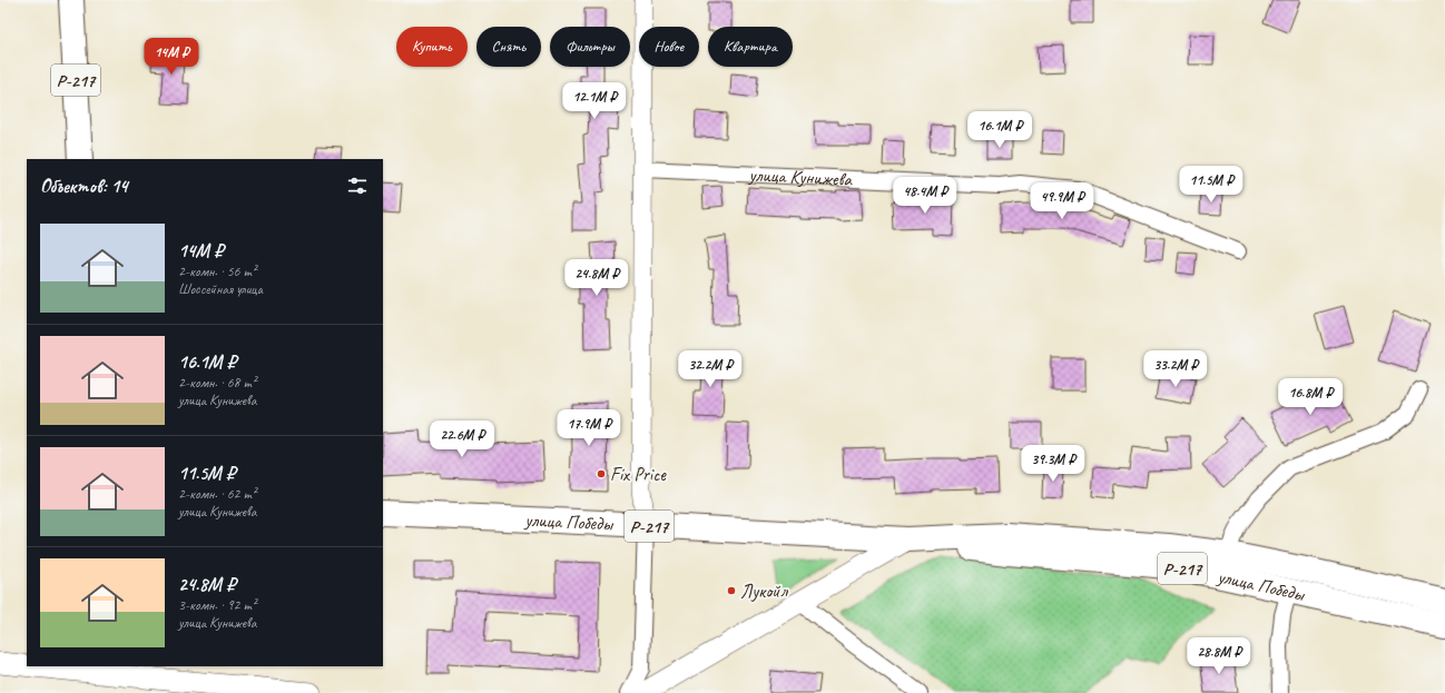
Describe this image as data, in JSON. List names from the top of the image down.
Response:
{
  "streets": {
    "highway": ["Р-217", "улица Победы"],
    "street": ["улица Кунижева"]
  },
  "places": ["Fix Price", "Лукойл"],
  "page": {
    "chip": [
      "Купить",
      "Снять",
      "Фильтры",
      "Новое",
      "Квартира"
    ],
    "price": [
      "14M ₽",
      "12.1M ₽",
      "16.1M ₽",
      "11.5M ₽",
      "48.4M ₽",
      "49.9M ₽",
      "24.8M ₽",
      "32.2M ₽",
      "33.2M ₽",
      "16.8M ₽",
      "17.9M ₽",
      "22.6M ₽",
      "39.3M ₽",
      "28.8M ₽"
    ],
    "heading": "Объектов: 14",
    "list": [
      {
        "name": "14M ₽",
        "note": "2-комн. · 56 m² · Шоссейная улица"
      },
      {
        "name": "16.1M ₽",
        "note": "2-комн. · 68 m² · улица Кунижева"
      },
      {
        "name": "11.5M ₽",
        "note": "2-комн. · 62 m² · улица Кунижева"
      },
      {
        "name": "24.8M ₽",
        "note": "3-комн. · 92 m² · улица Кунижева"
      }
    ]
  }
}
